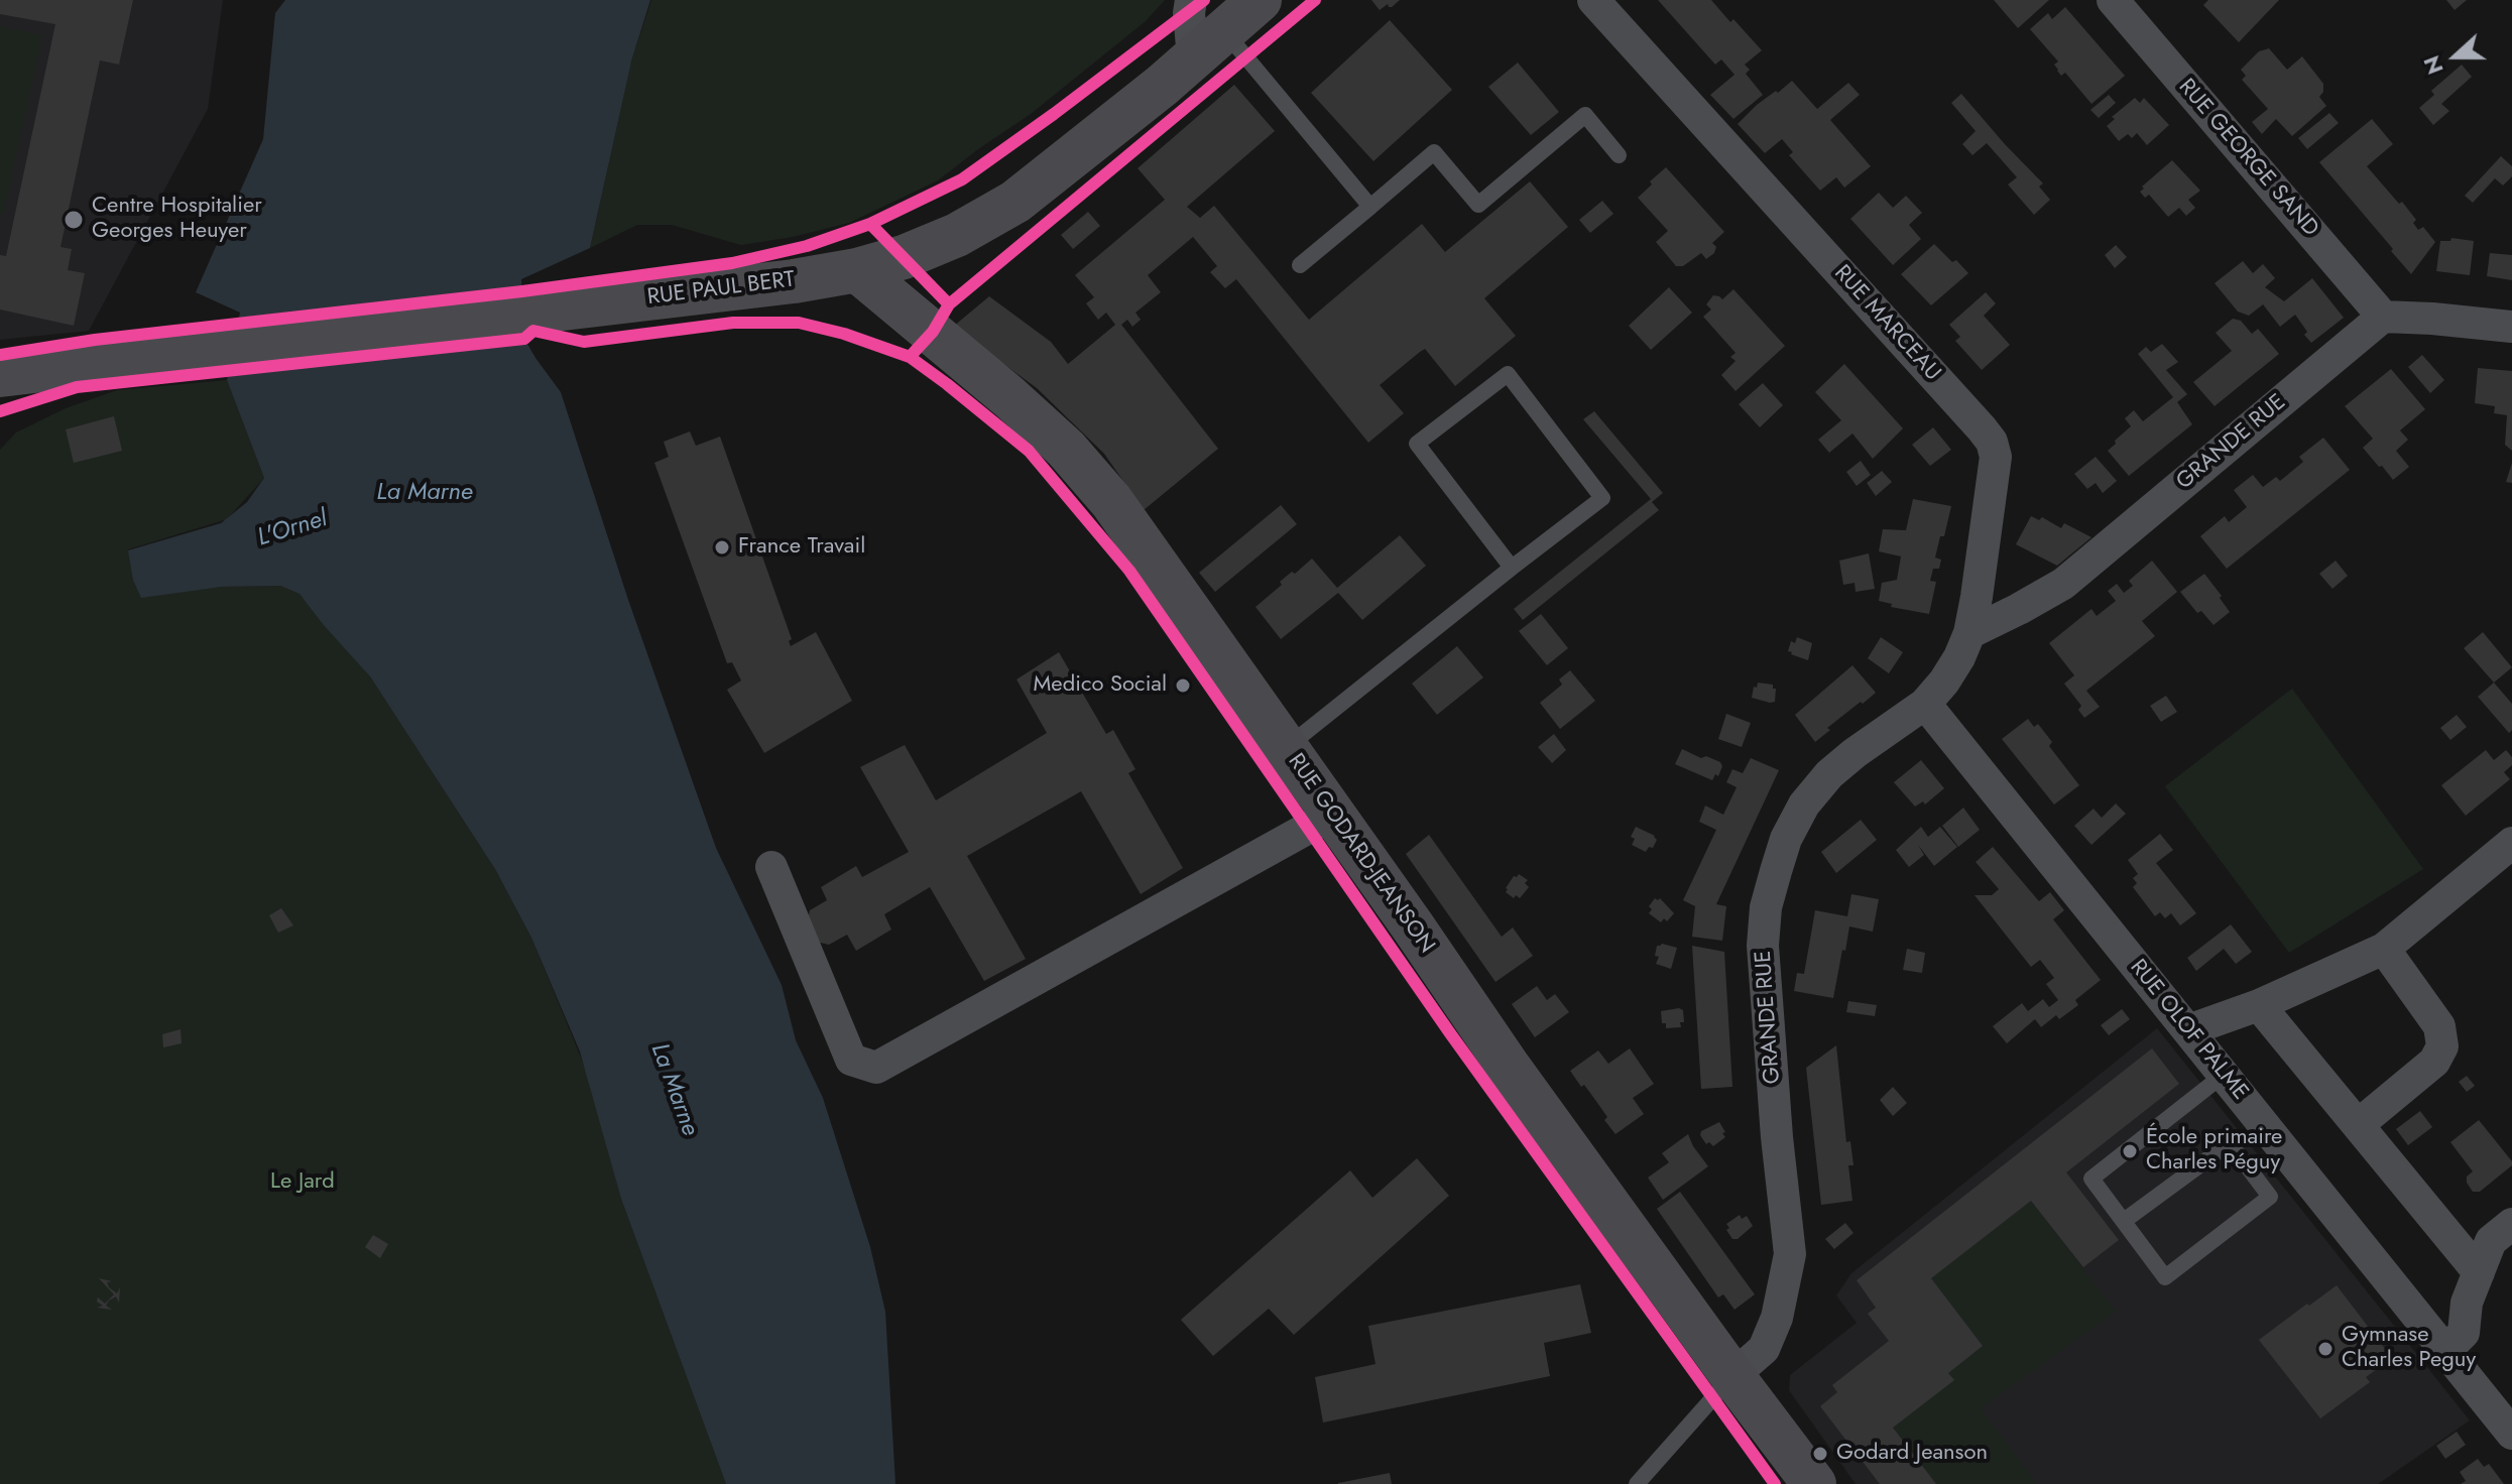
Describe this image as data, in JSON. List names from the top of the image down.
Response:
{
  "streets": {
    "street": [
      "RUE GEORGE SAND",
      "RUE PAUL BERT",
      "RUE MARCEAU",
      "GRANDE RUE",
      "RUE GODARD-JEANSON",
      "RUE OLOF PALME"
    ]
  },
  "crossings": [
    ["RUE GEORGE SAND", "GRANDE RUE"],
    ["RUE PAUL BERT", "RUE GODARD-JEANSON"],
    ["RUE MARCEAU", "GRANDE RUE"],
    ["RUE MARCEAU", "RUE OLOF PALME"],
    ["GRANDE RUE", "RUE GODARD-JEANSON"],
    ["GRANDE RUE", "RUE OLOF PALME"]
  ],
  "water": ["La Marne", "L'Ornel"],
  "parks": ["Le Jard"],
  "places": [
    "Centre Hospitalier Georges Heuyer",
    "France Travail",
    "Medico Social",
    "École primaire Charles Péguy",
    "Gymnase Charles Peguy",
    "Godard Jeanson"
  ],
  "north": "left"
}
